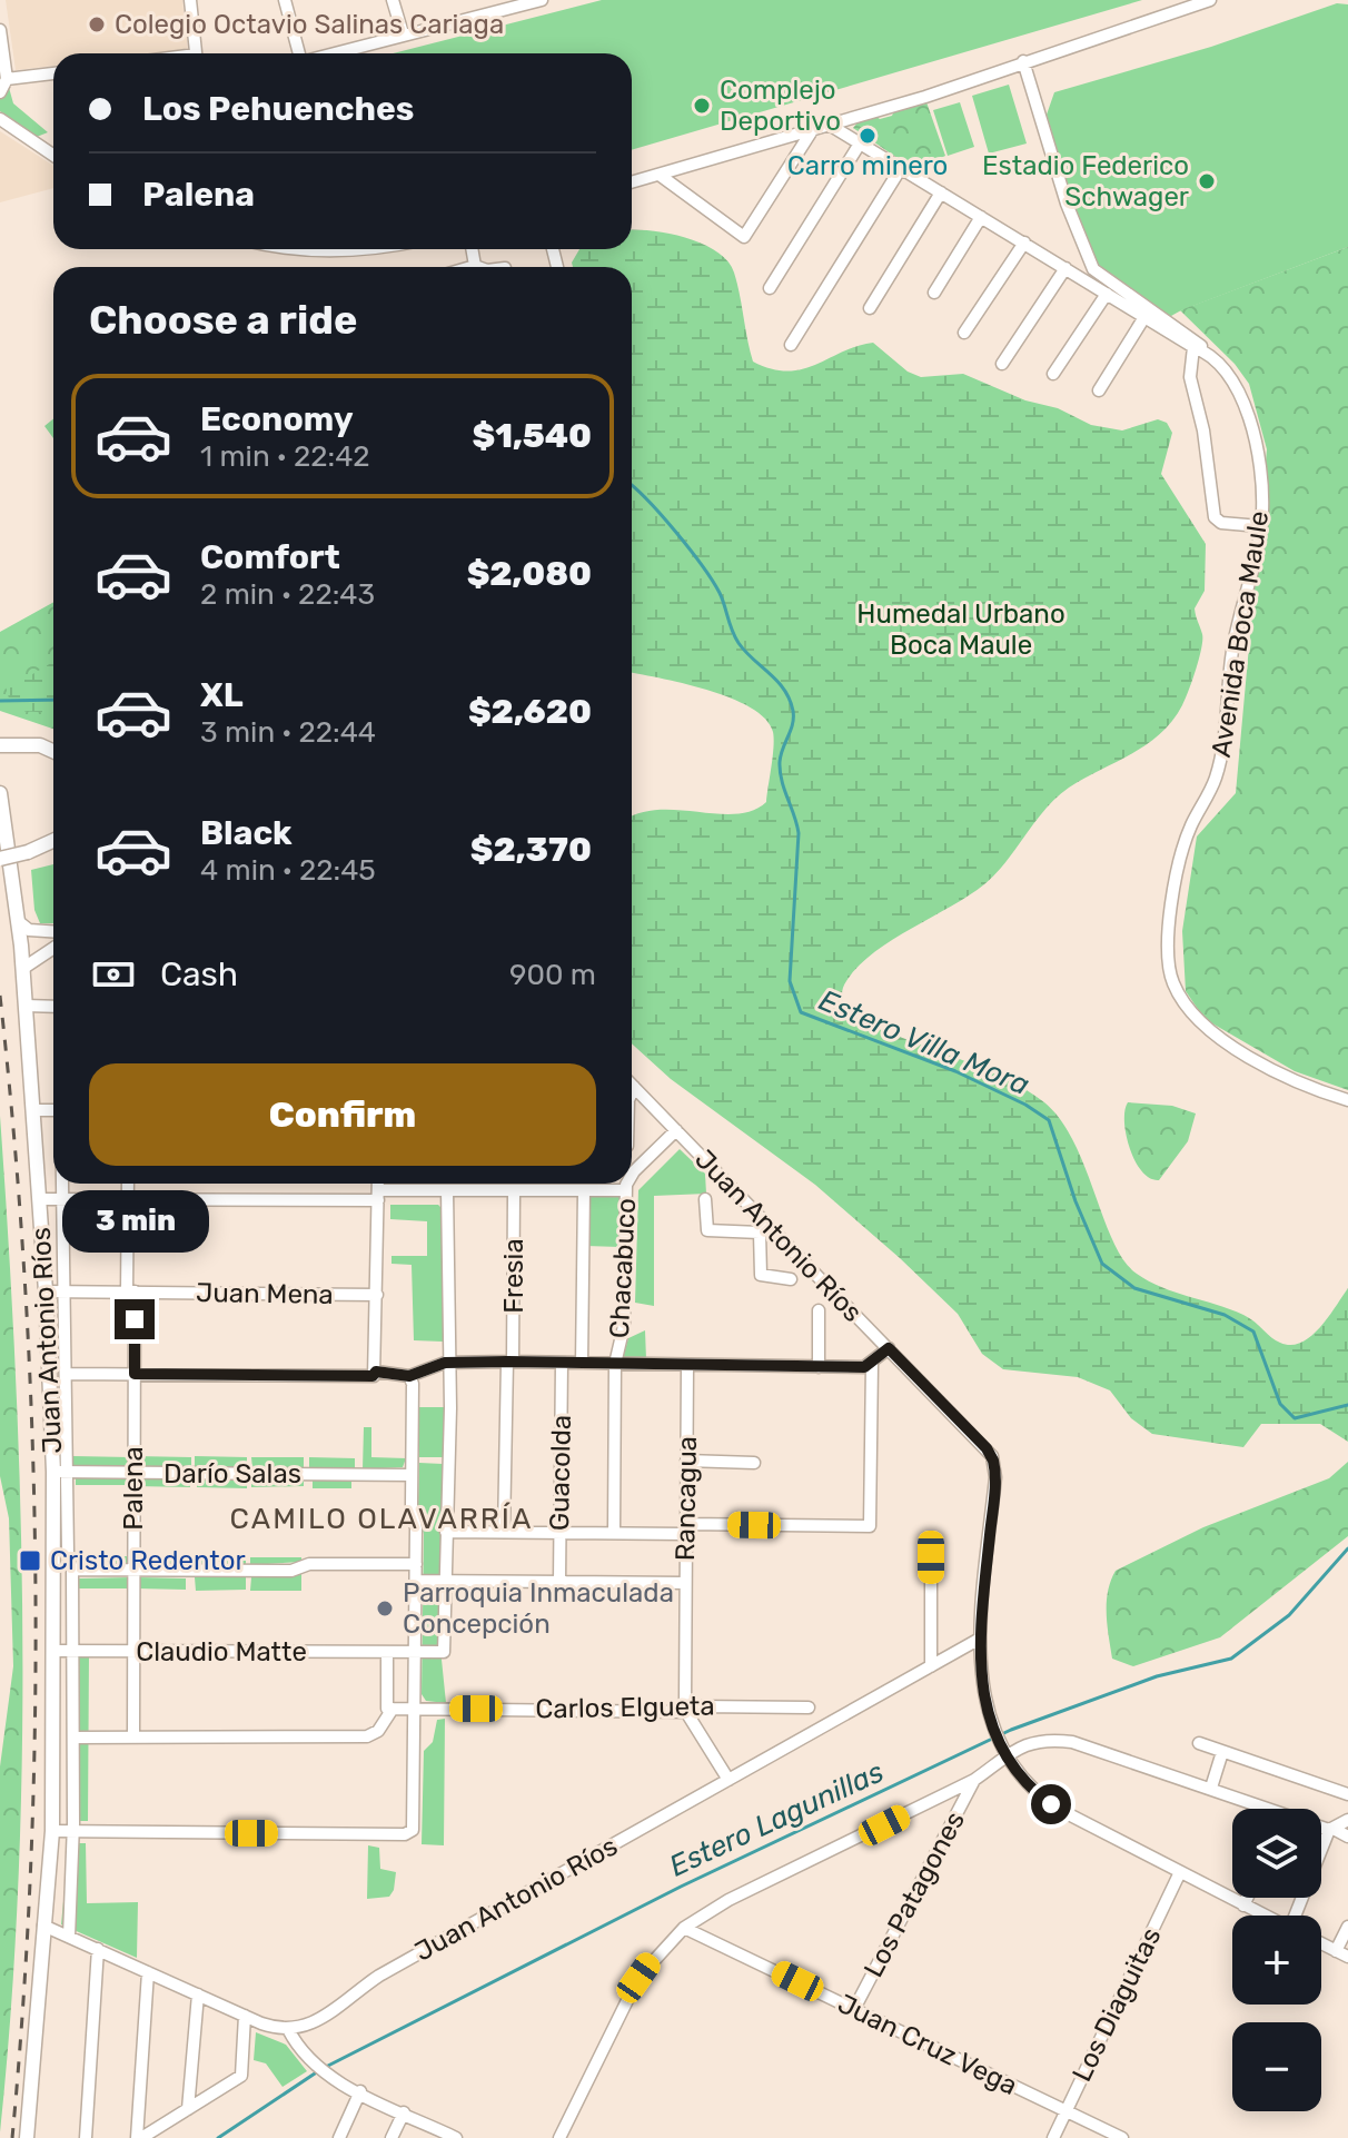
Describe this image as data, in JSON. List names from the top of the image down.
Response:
{
  "streets": {
    "main road": ["Juan Antonio Ríos"],
    "street": [
      "Avenida Boca Maule",
      "Chacabuco",
      "Fresia",
      "Juan Mena",
      "Guacolda",
      "Darío Salas",
      "Palena",
      "Rancagua",
      "Claudio Matte",
      "Carlos Elgueta",
      "Los Patagones",
      "Los Diaguitas",
      "Juan Cruz Vega"
    ]
  },
  "crossings": [
    ["Juan Antonio Ríos", "Chacabuco"],
    ["Juan Antonio Ríos", "Juan Mena"],
    ["Juan Antonio Ríos", "Darío Salas"],
    ["Juan Antonio Ríos", "Claudio Matte"],
    ["Juan Antonio Ríos", "Los Diaguitas"],
    ["Juan Mena", "Palena"],
    ["Darío Salas", "Palena"],
    ["Palena", "Claudio Matte"],
    ["Rancagua", "Carlos Elgueta"],
    ["Los Patagones", "Juan Cruz Vega"],
    ["Los Diaguitas", "Juan Cruz Vega"]
  ],
  "districts": ["CAMILO OLAVARRÍA"],
  "water": ["Estero Villa Mora", "Estero Lagunillas"],
  "parks": ["Humedal Urbano Boca Maule"],
  "places": {
    "other": [
      "Colegio Octavio Salinas Cariaga",
      "Complejo Deportivo",
      "Carro minero",
      "Estadio Federico Schwager",
      "Parroquia Inmaculada Concepción"
    ],
    "transit": ["Cristo Redentor"]
  },
  "page": {
    "banner": ["Los Pehuenches", "Palena"],
    "heading": "Choose a ride",
    "list": [
      {
        "name": "Economy",
        "note": "1 min · 22:42",
        "value": "$1,540"
      },
      {
        "name": "Comfort",
        "note": "2 min · 22:43",
        "value": "$2,080"
      },
      {
        "name": "XL",
        "note": "3 min · 22:44",
        "value": "$2,620"
      },
      {
        "name": "Black",
        "note": "4 min · 22:45",
        "value": "$2,370"
      }
    ],
    "pay": ["Cash", "900 m"],
    "buttons": "Confirm",
    "bubble": "3 min",
    "map_buttons": ["+", "−"]
  }
}
